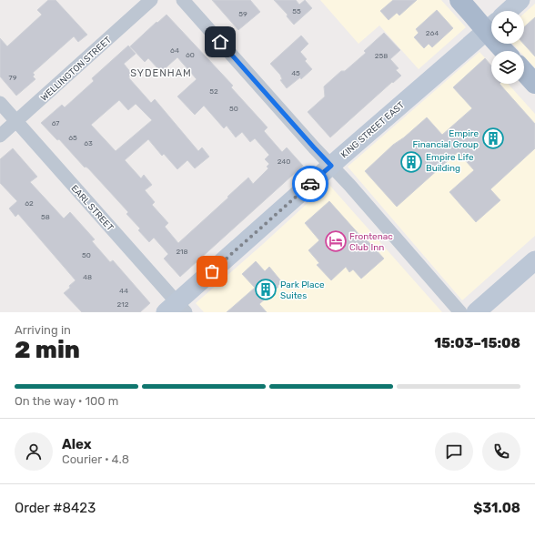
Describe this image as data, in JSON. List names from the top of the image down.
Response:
{
  "streets": {
    "street": ["WELLINGTON STREET", "KING STREET EAST", "EARL STREET"]
  },
  "crossings": [
    ["WELLINGTON STREET", "EARL STREET"],
    ["KING STREET EAST", "EARL STREET"]
  ],
  "districts": ["SYDENHAM"],
  "places": {
    "building": ["Empire Financial Group", "Empire Life Building", "Park Place Suites"],
    "hotel": ["Frontenac Club Inn"]
  },
  "house_numbers": [
    "55",
    "59",
    "264",
    "64",
    "60",
    "258",
    "45",
    "79",
    "52",
    "50",
    "67",
    "65",
    "63",
    "240",
    "62",
    "58",
    "218",
    "50",
    "48",
    "44",
    "212"
  ],
  "page": {
    "heading": ["2 min", "Arriving in", "15:03–15:08"],
    "panel": [
      "Alex",
      "Courier · 4.8",
      "Order #8423",
      "$31.08"
    ],
    "bar": "On the way · 100 m"
  }
}
